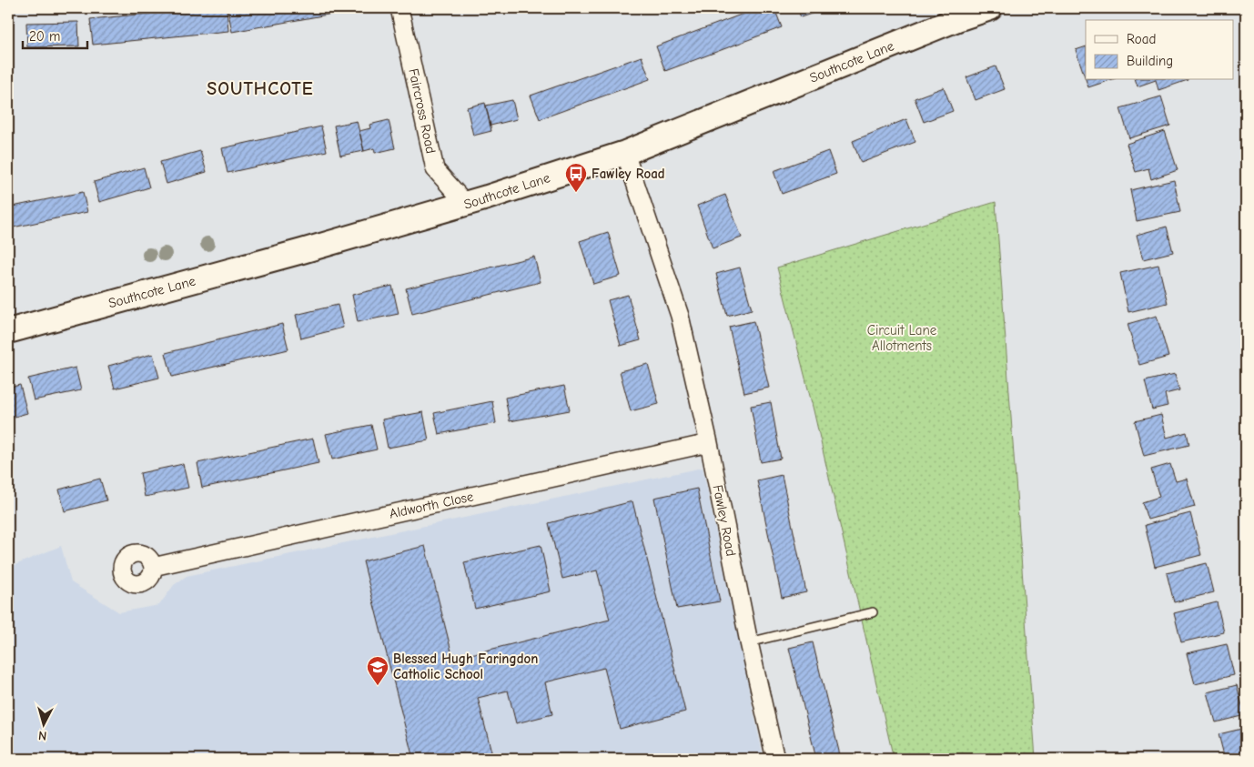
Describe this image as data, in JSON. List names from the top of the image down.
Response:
{
  "streets": {
    "street": [
      "Southcote Lane",
      "Faircross Road",
      "Aldworth Close",
      "Fawley Road"
    ]
  },
  "crossings": [
    ["Southcote Lane", "Faircross Road"],
    ["Southcote Lane", "Fawley Road"],
    ["Aldworth Close", "Fawley Road"]
  ],
  "districts": ["SOUTHCOTE"],
  "parks": ["Circuit Lane Allotments"],
  "places": {
    "bus stop": ["Fawley Road"],
    "school or university": ["Blessed Hugh Faringdon Catholic School"]
  },
  "legend": ["Road", "Building"],
  "scale_bar": "20 m",
  "north": "bottom"
}
